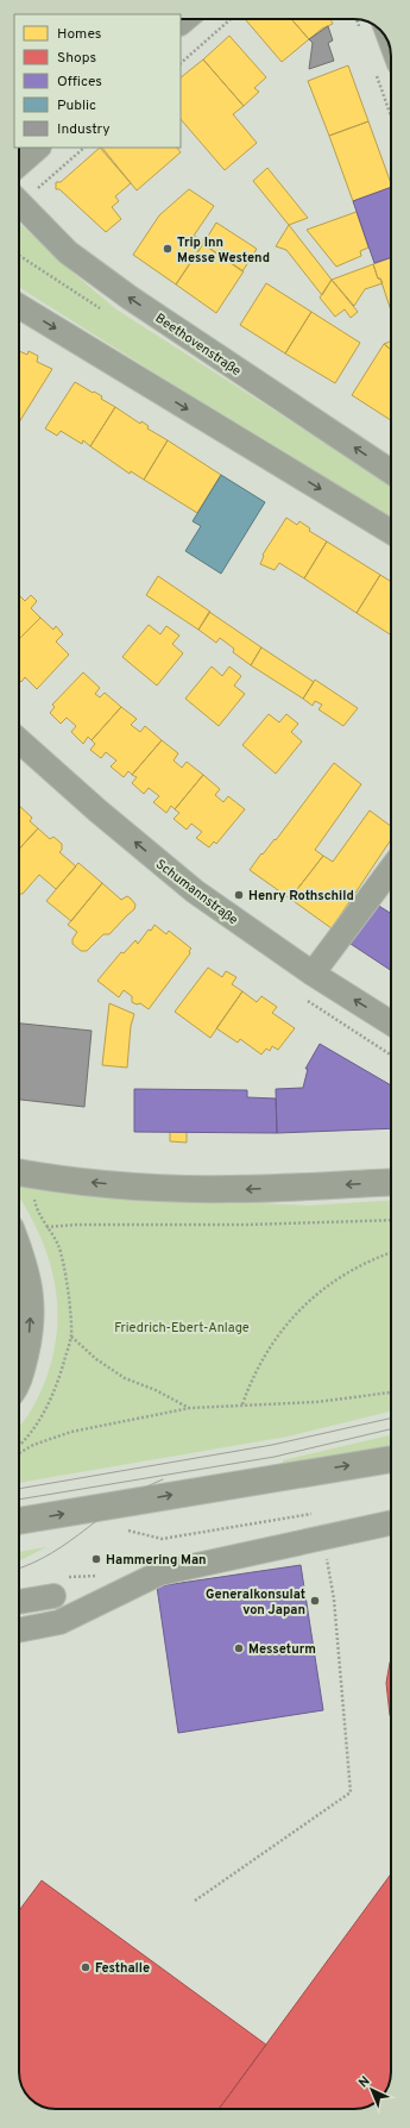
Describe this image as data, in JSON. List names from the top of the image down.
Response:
{
  "streets": {
    "street": ["Beethovenstraße", "Schumannstraße"]
  },
  "one_way": ["Schumannstraße"],
  "parks": ["Friedrich-Ebert-Anlage"],
  "places": [
    "Trip Inn Messe Westend",
    "Henry Rothschild",
    "Hammering Man",
    "Generalkonsulat von Japan",
    "Messeturm",
    "Festhalle"
  ],
  "legend": [
    "Homes",
    "Shops",
    "Offices",
    "Public",
    "Industry"
  ],
  "north": "top left"
}
